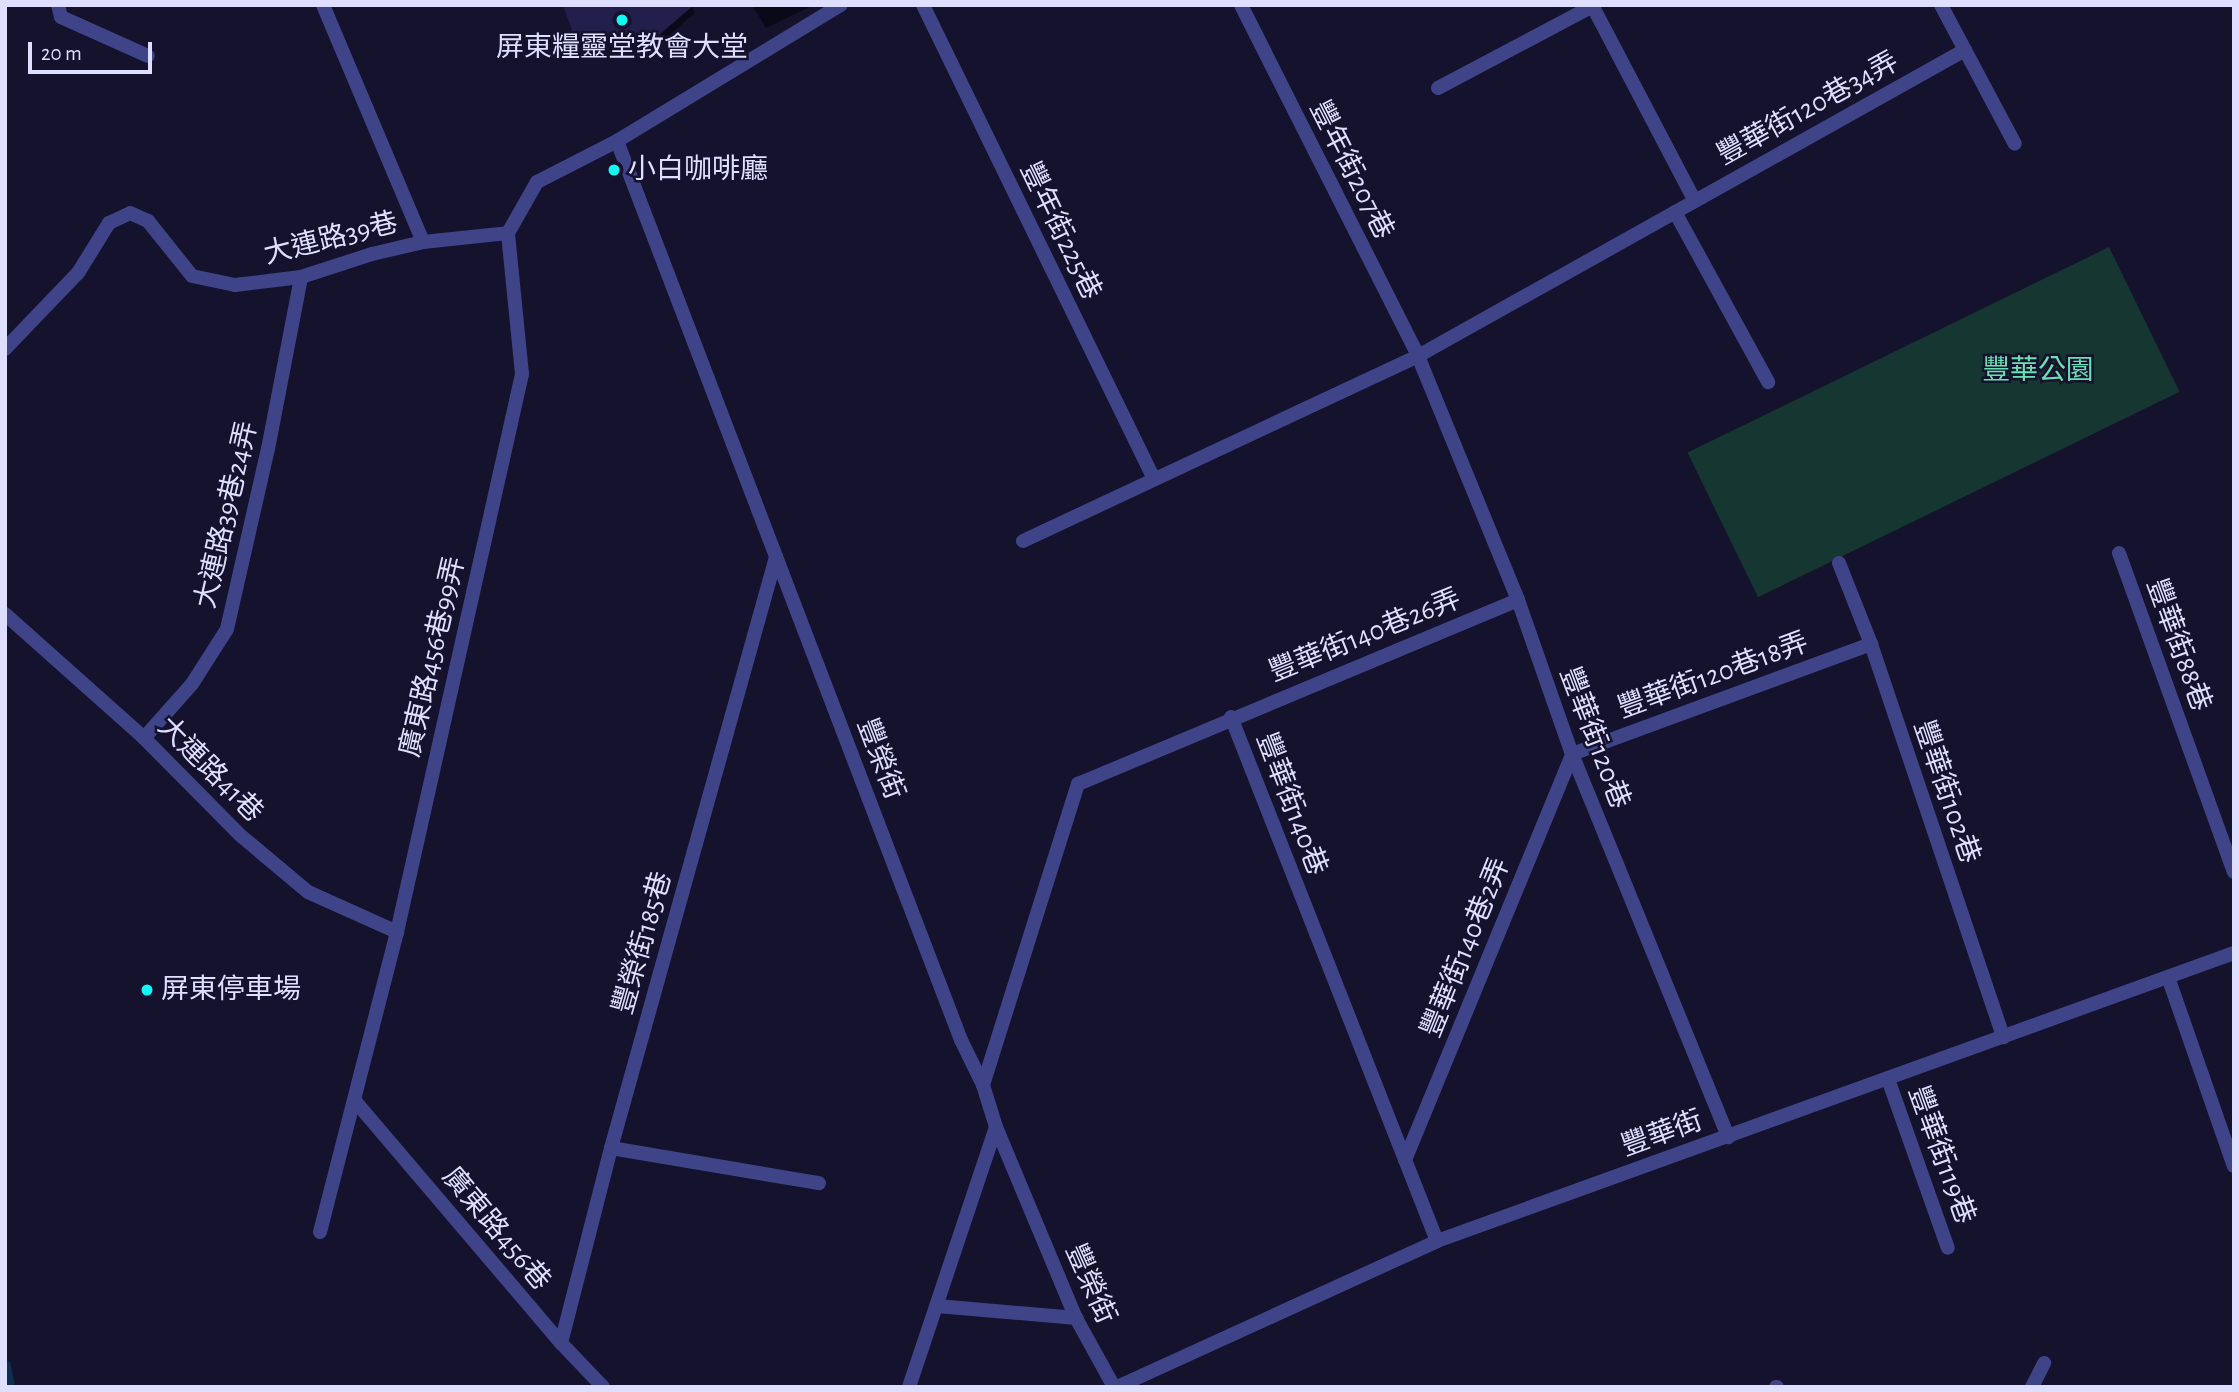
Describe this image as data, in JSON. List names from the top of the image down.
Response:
{
  "streets": {
    "street": [
      "豐華街120巷34弄",
      "豐年街207巷",
      "豐年街225巷",
      "大連路39巷",
      "大連路39巷24弄",
      "豐華街140巷26弄",
      "豐華街88巷",
      "廣東路456巷99弄",
      "豐華街120巷18弄",
      "豐華街120巷",
      "豐榮街",
      "大連路41巷",
      "豐華街102巷",
      "豐華街140巷",
      "豐榮街185巷",
      "豐華街140巷2弄",
      "豐華街",
      "豐華街119巷",
      "廣東路456巷"
    ]
  },
  "crossings": [
    ["豐華街120巷34弄", "豐年街207巷"],
    ["豐華街120巷34弄", "豐華街120巷"],
    ["豐年街207巷", "豐華街120巷"],
    ["大連路39巷", "大連路39巷24弄"],
    ["大連路39巷", "廣東路456巷99弄"],
    ["大連路39巷24弄", "大連路41巷"],
    ["豐華街140巷26弄", "豐華街120巷"],
    ["豐華街140巷26弄", "豐華街140巷"],
    ["廣東路456巷99弄", "大連路41巷"],
    ["廣東路456巷99弄", "廣東路456巷"],
    ["豐華街120巷18弄", "豐華街120巷"],
    ["豐華街120巷18弄", "豐華街102巷"],
    ["豐華街120巷18弄", "豐華街140巷2弄"],
    ["豐華街120巷", "豐華街140巷2弄"],
    ["豐華街120巷", "豐華街"],
    ["豐榮街", "豐華街140巷"],
    ["豐榮街", "豐榮街185巷"],
    ["豐榮街", "豐華街"],
    ["豐華街102巷", "豐華街"],
    ["豐華街140巷", "豐華街140巷2弄"],
    ["豐華街140巷", "豐華街"],
    ["豐榮街185巷", "廣東路456巷"],
    ["豐華街", "豐華街119巷"]
  ],
  "parks": ["豐華公園"],
  "places": ["屏東糧靈堂教會大堂", "小白咖啡廳", "屏東停車場"],
  "scale_bar": "20 m"
}
